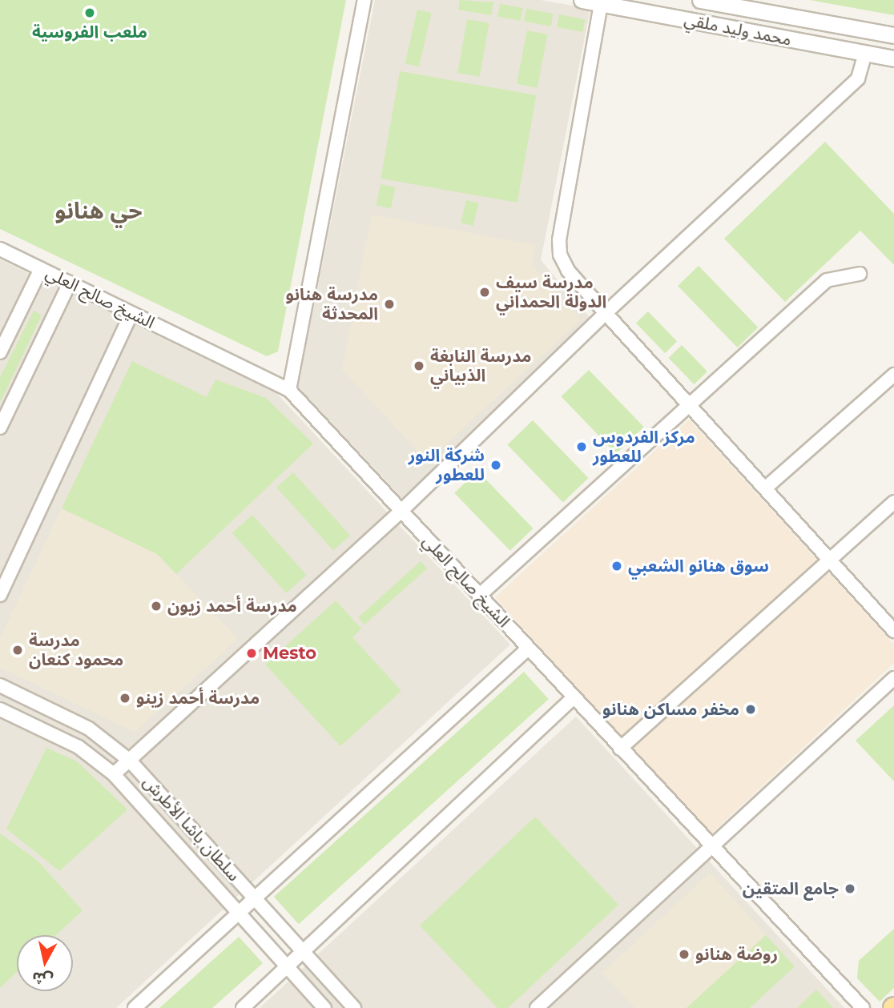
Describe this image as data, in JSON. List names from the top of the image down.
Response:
{
  "streets": {
    "street": ["محمد وليد ملقي", "الشيخ صالح العلي", "سلطان باشا الأطرش"]
  },
  "districts": ["حي هنانو"],
  "places": [
    "ملعب الفروسية",
    "مدرسة سيف الدولة الحمداني",
    "مدرسة هنانو المحدثة",
    "مدرسة النابغة الذبياني",
    "مركز الفردوس للعطور",
    "شركة النور للعطور",
    "سوق هنانو الشعبي",
    "مدرسة أحمد زيون",
    "مدرسة محمود كنعان",
    "Mesto",
    "مدرسة أحمد زينو",
    "مخفر مساكن هنانو",
    "جامع المتقين",
    "روضة هنانو"
  ],
  "north": "bottom"
}
